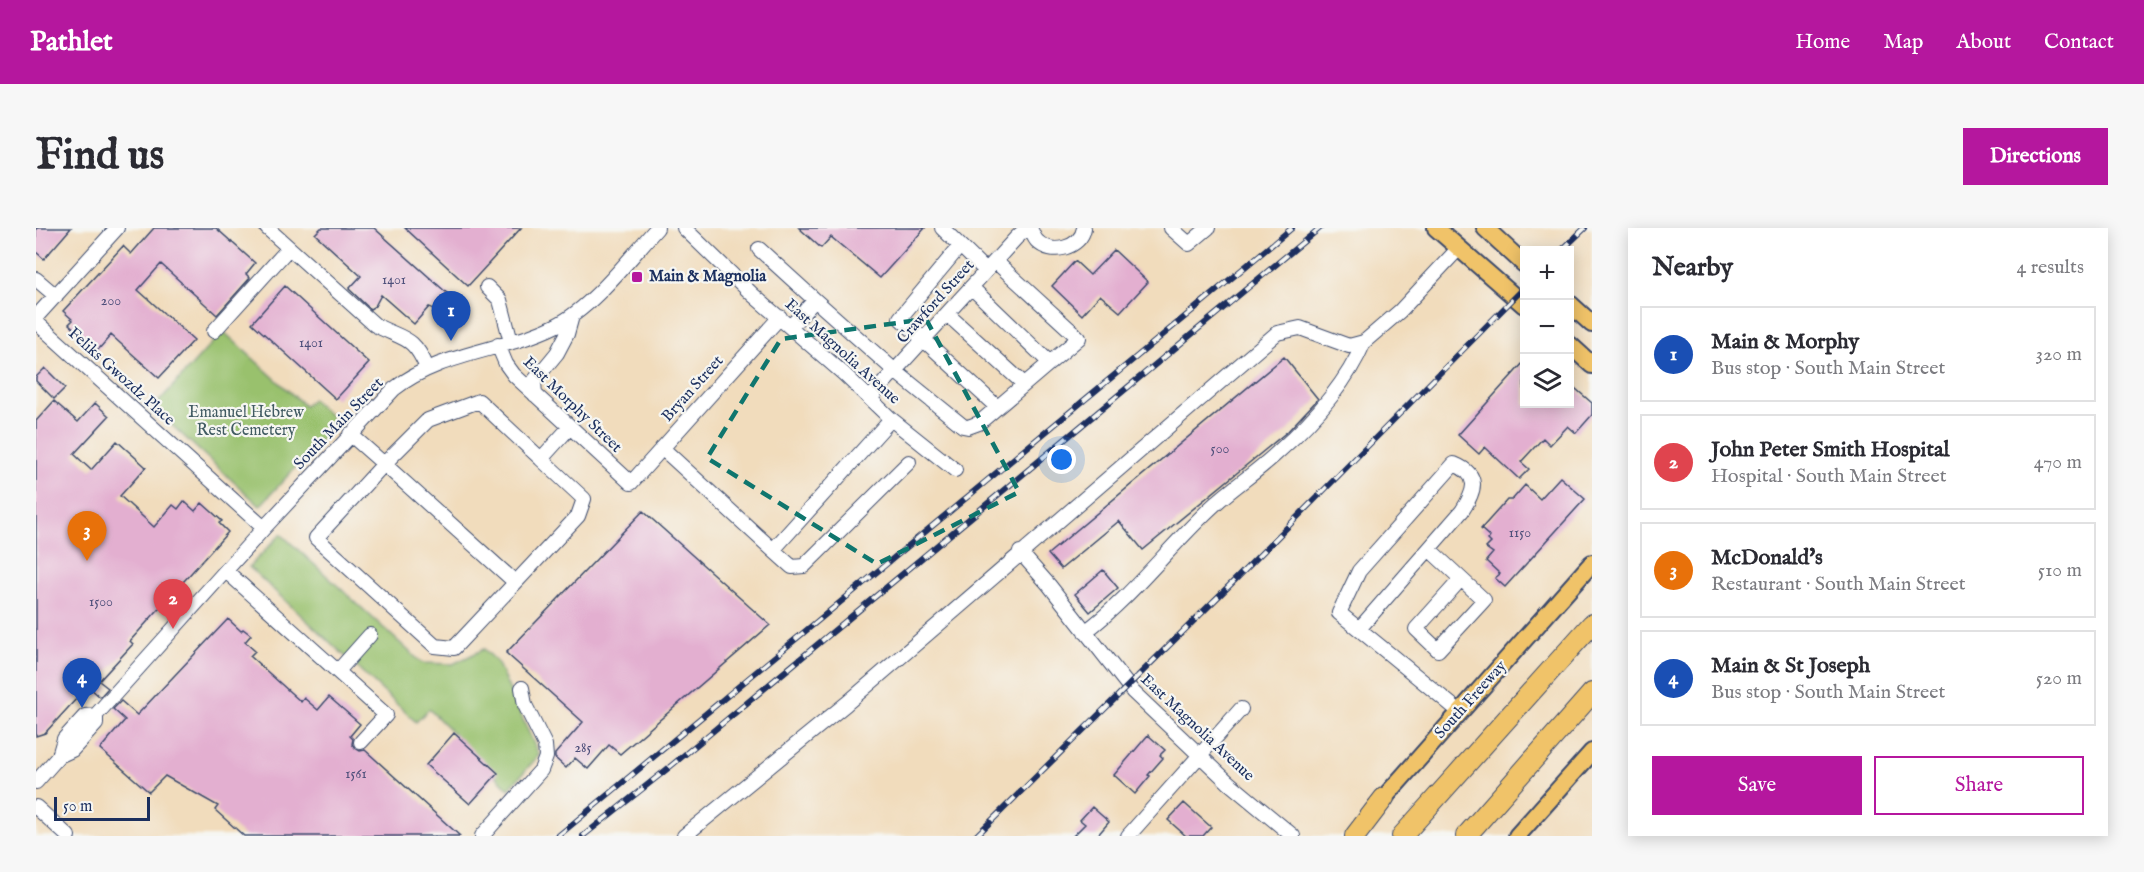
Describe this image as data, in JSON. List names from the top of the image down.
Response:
{
  "streets": {
    "main road": ["South Freeway"],
    "street": [
      "Crawford Street",
      "East Magnolia Avenue",
      "Feliks Gwozdz Place",
      "Bryan Street",
      "East Morphy Street",
      "South Main Street"
    ]
  },
  "crossings": [
    ["Crawford Street", "East Magnolia Avenue"],
    ["East Magnolia Avenue", "Bryan Street"],
    ["Feliks Gwozdz Place", "South Main Street"],
    ["Bryan Street", "East Morphy Street"],
    ["East Morphy Street", "South Main Street"]
  ],
  "parks": ["Emanuel Hebrew Rest Cemetery"],
  "places": {
    "transit": ["Main & Magnolia"]
  },
  "house_numbers": [
    "1401",
    "200",
    "1401",
    "500",
    "1150",
    "1500",
    "285",
    "1561"
  ],
  "scale_bar": "50 m",
  "page": {
    "header": "Pathlet",
    "nav": [
      "Home",
      "Map",
      "About",
      "Contact"
    ],
    "buttons": [
      "Directions",
      ["Save", "Share"]
    ],
    "title": "Find us",
    "heading": ["Nearby", "4 results"],
    "map_buttons": ["+", "−"],
    "pins": [
      "1",
      "3",
      "2",
      "4"
    ],
    "list": [
      {
        "mark": "1",
        "name": "Main & Morphy",
        "note": "Bus stop · South Main Street",
        "value": "320 m"
      },
      {
        "mark": "2",
        "name": "John Peter Smith Hospital",
        "note": "Hospital · South Main Street",
        "value": "470 m"
      },
      {
        "mark": "3",
        "name": "McDonald's",
        "note": "Restaurant · South Main Street",
        "value": "510 m"
      },
      {
        "mark": "4",
        "name": "Main & St Joseph",
        "note": "Bus stop · South Main Street",
        "value": "520 m"
      }
    ],
    "scale": "50 m"
  }
}
